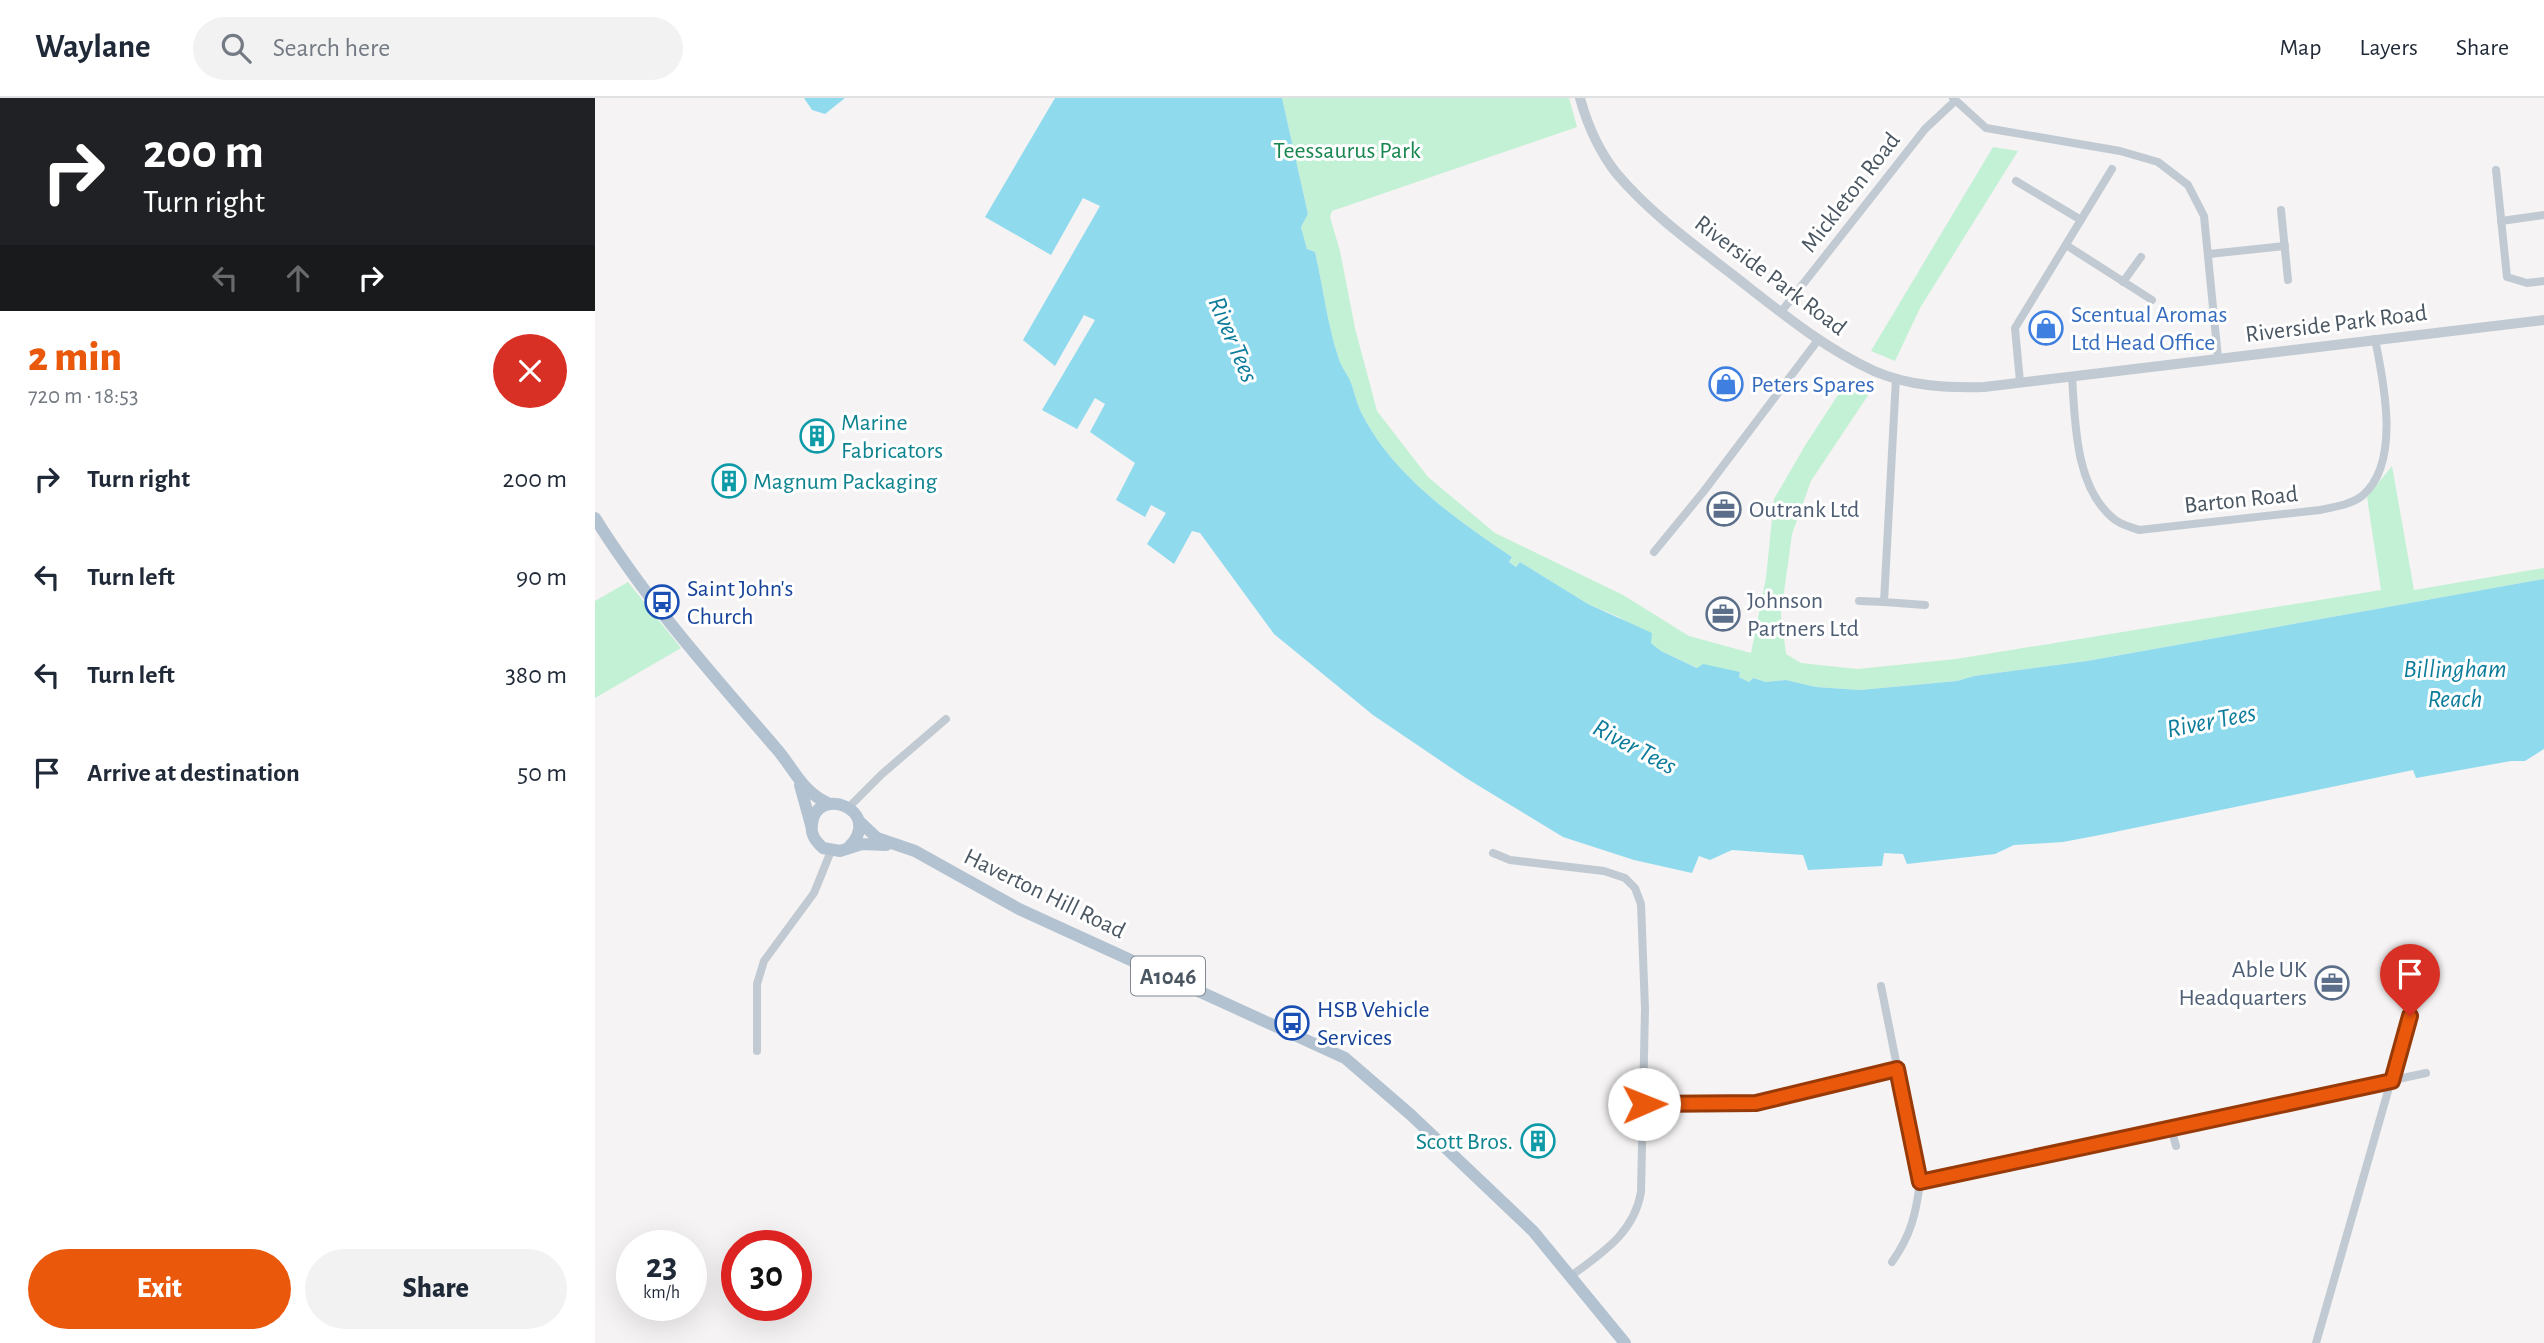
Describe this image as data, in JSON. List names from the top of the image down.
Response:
{
  "streets": {
    "main road": ["Haverton Hill Road", "A1046"],
    "street": ["Mickleton Road", "Riverside Park Road", "Barton Road"]
  },
  "crossings": [
    ["Mickleton Road", "Riverside Park Road"],
    ["Riverside Park Road", "Barton Road"]
  ],
  "water": ["River Tees", "Billingham Reach"],
  "parks": ["Teessaurus Park"],
  "places": {
    "shop": ["Scentual Aromas Ltd Head Office", "Peters Spares"],
    "building": ["Marine Fabricators", "Magnum Packaging", "Scott Bros."],
    "office": ["Outrank Ltd", "Johnson Partners Ltd", "Able UK Headquarters"],
    "bus stop": ["Saint John's Church", "HSB Vehicle Services"]
  },
  "page": {
    "header": "Waylane",
    "search": "Search here",
    "nav": ["Map", "Layers", "Share"],
    "turn": ["200 m", "Turn right"],
    "heading": ["2 min", "720 m · 18:53"],
    "list": [
      {
        "name": "Turn right",
        "value": "200 m"
      },
      {
        "name": "Turn left",
        "value": "90 m"
      },
      {
        "name": "Turn left",
        "value": "380 m"
      },
      {
        "name": "Arrive at destination",
        "value": "50 m"
      }
    ],
    "speed": "23 km/h",
    "limit": "30",
    "buttons": ["Exit", "Share"]
  }
}
